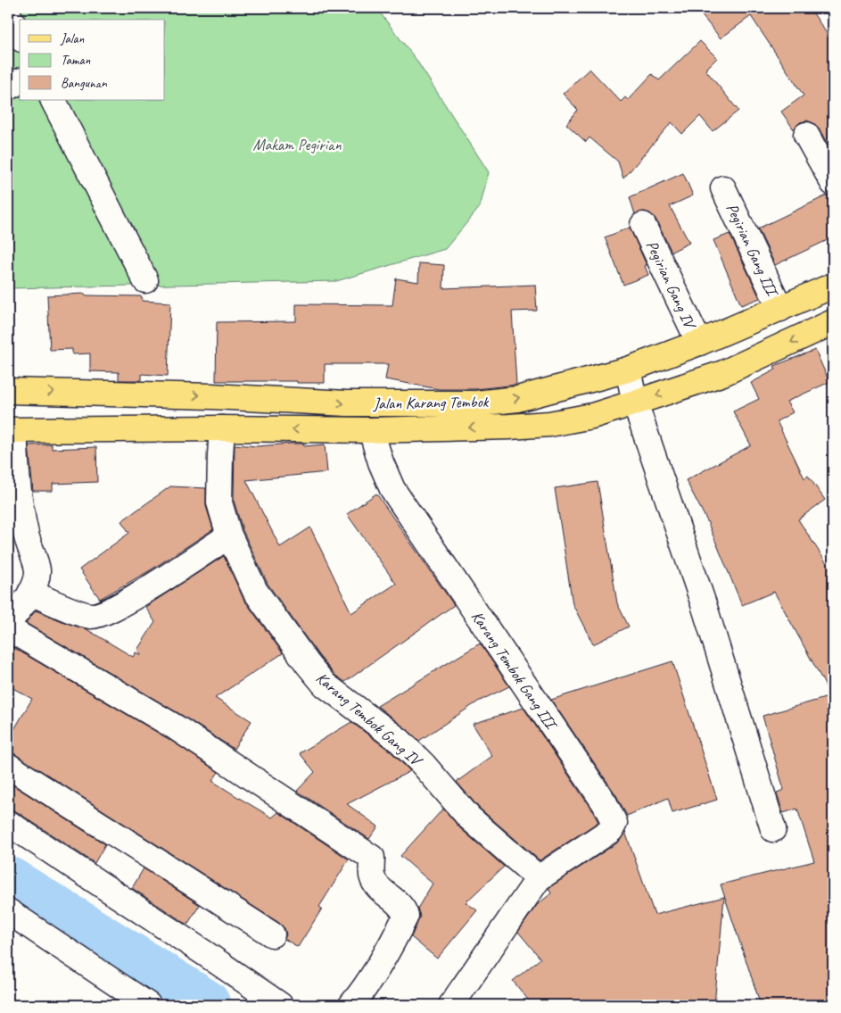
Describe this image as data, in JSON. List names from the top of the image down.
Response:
{
  "streets": {
    "main road": ["Jalan Karang Tembok"],
    "street": [
      "Pegirian Gang III",
      "Pegirian Gang IV",
      "Karang Tembok Gang III",
      "Karang Tembok Gang IV"
    ]
  },
  "crossings": [
    ["Pegirian Gang III", "Jalan Karang Tembok"],
    ["Pegirian Gang IV", "Jalan Karang Tembok"],
    ["Jalan Karang Tembok", "Karang Tembok Gang III"],
    ["Jalan Karang Tembok", "Karang Tembok Gang IV"],
    ["Karang Tembok Gang III", "Karang Tembok Gang IV"]
  ],
  "parks": ["Makam Pegirian"],
  "legend": ["Jalan", "Taman", "Bangunan"]
}
